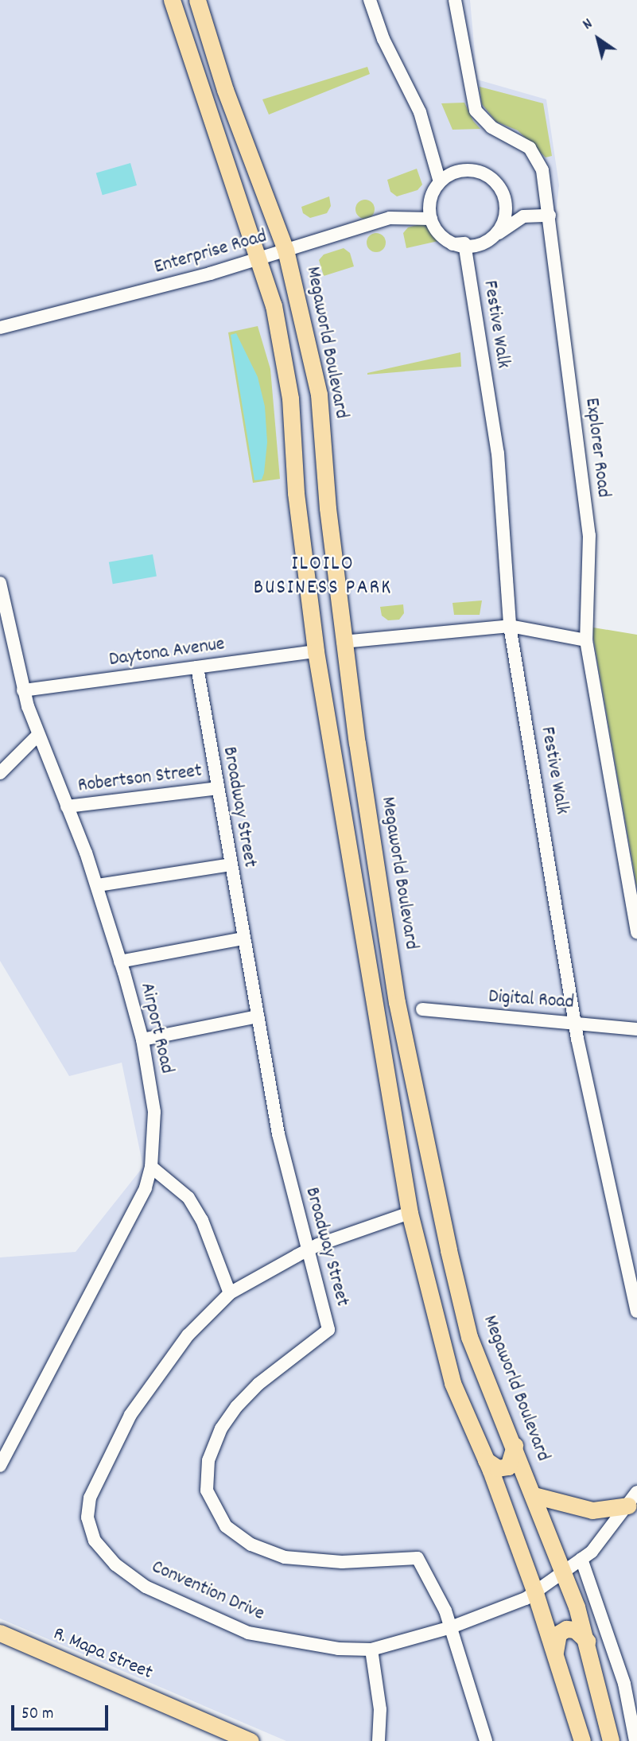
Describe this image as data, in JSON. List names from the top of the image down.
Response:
{
  "streets": {
    "main road": ["Megaworld Boulevard", "R. Mapa Street"],
    "street": [
      "Enterprise Road",
      "Festive Walk",
      "Explorer Road",
      "Daytona Avenue",
      "Robertson Street",
      "Broadway Street",
      "Digital Road",
      "Airport Road",
      "Convention Drive"
    ]
  },
  "crossings": [
    ["Enterprise Road", "Megaworld Boulevard"],
    ["Festive Walk", "Digital Road"],
    ["Megaworld Boulevard", "Convention Drive"],
    ["Daytona Avenue", "Broadway Street"],
    ["Daytona Avenue", "Airport Road"],
    ["Robertson Street", "Broadway Street"],
    ["Robertson Street", "Airport Road"],
    ["Broadway Street", "Convention Drive"]
  ],
  "districts": ["ILOILO BUSINESS PARK"],
  "scale_bar": "50 m",
  "north": "top left"
}
